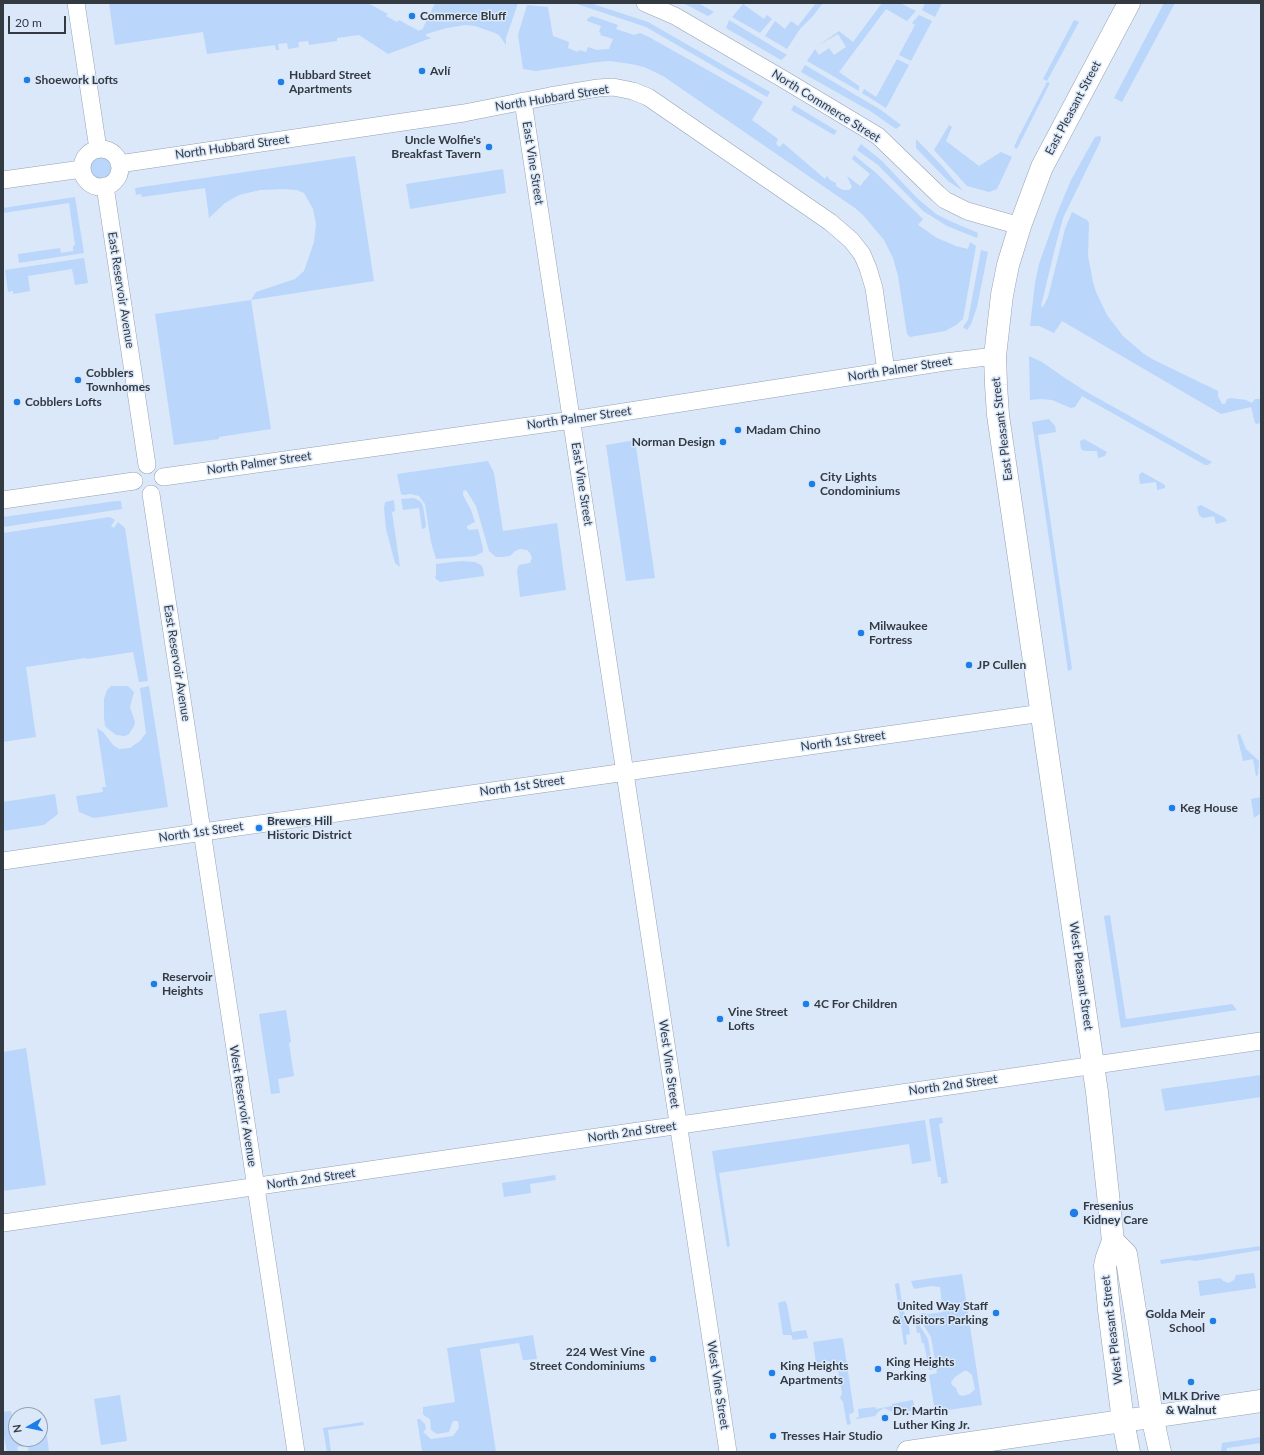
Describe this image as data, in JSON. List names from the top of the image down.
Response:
{
  "streets": {
    "street": [
      "North Hubbard Street",
      "North Commerce Street",
      "East Pleasant Street",
      "East Vine Street",
      "East Reservoir Avenue",
      "North Palmer Street",
      "North 1st Street",
      "West Pleasant Street",
      "West Vine Street",
      "North 2nd Street",
      "West Reservoir Avenue"
    ]
  },
  "crossings": [
    ["North Hubbard Street", "East Vine Street"],
    ["North Hubbard Street", "East Reservoir Avenue"],
    ["North Hubbard Street", "North Palmer Street"],
    ["North Commerce Street", "East Pleasant Street"],
    ["East Pleasant Street", "North Palmer Street"],
    ["East Pleasant Street", "North 1st Street"],
    ["East Pleasant Street", "West Pleasant Street"],
    ["East Vine Street", "North Palmer Street"],
    ["East Vine Street", "North 1st Street"],
    ["East Vine Street", "West Vine Street"],
    ["East Reservoir Avenue", "North Palmer Street"],
    ["East Reservoir Avenue", "North 1st Street"],
    ["East Reservoir Avenue", "West Reservoir Avenue"],
    ["North 1st Street", "West Pleasant Street"],
    ["North 1st Street", "West Vine Street"],
    ["North 1st Street", "West Reservoir Avenue"],
    ["West Pleasant Street", "North 2nd Street"],
    ["West Vine Street", "North 2nd Street"],
    ["North 2nd Street", "West Reservoir Avenue"]
  ],
  "places": [
    "Commerce Bluff",
    "Avlí",
    "Shoework Lofts",
    "Hubbard Street Apartments",
    "Uncle Wolfie's Breakfast Tavern",
    "Cobblers Townhomes",
    "Cobblers Lofts",
    "Madam Chino",
    "Norman Design",
    "City Lights Condominiums",
    "Milwaukee Fortress",
    "JP Cullen",
    "Keg House",
    "Brewers Hill Historic District",
    "Reservoir Heights",
    "4C For Children",
    "Vine Street Lofts",
    "Fresenius Kidney Care",
    "United Way Staff & Visitors Parking",
    "Golda Meir School",
    "224 West Vine Street Condominiums",
    "King Heights Parking",
    "King Heights Apartments",
    "MLK Drive & Walnut",
    "Dr. Martin Luther King Jr.",
    "Tresses Hair Studio"
  ],
  "scale_bar": "20 m",
  "north": "left"
}
